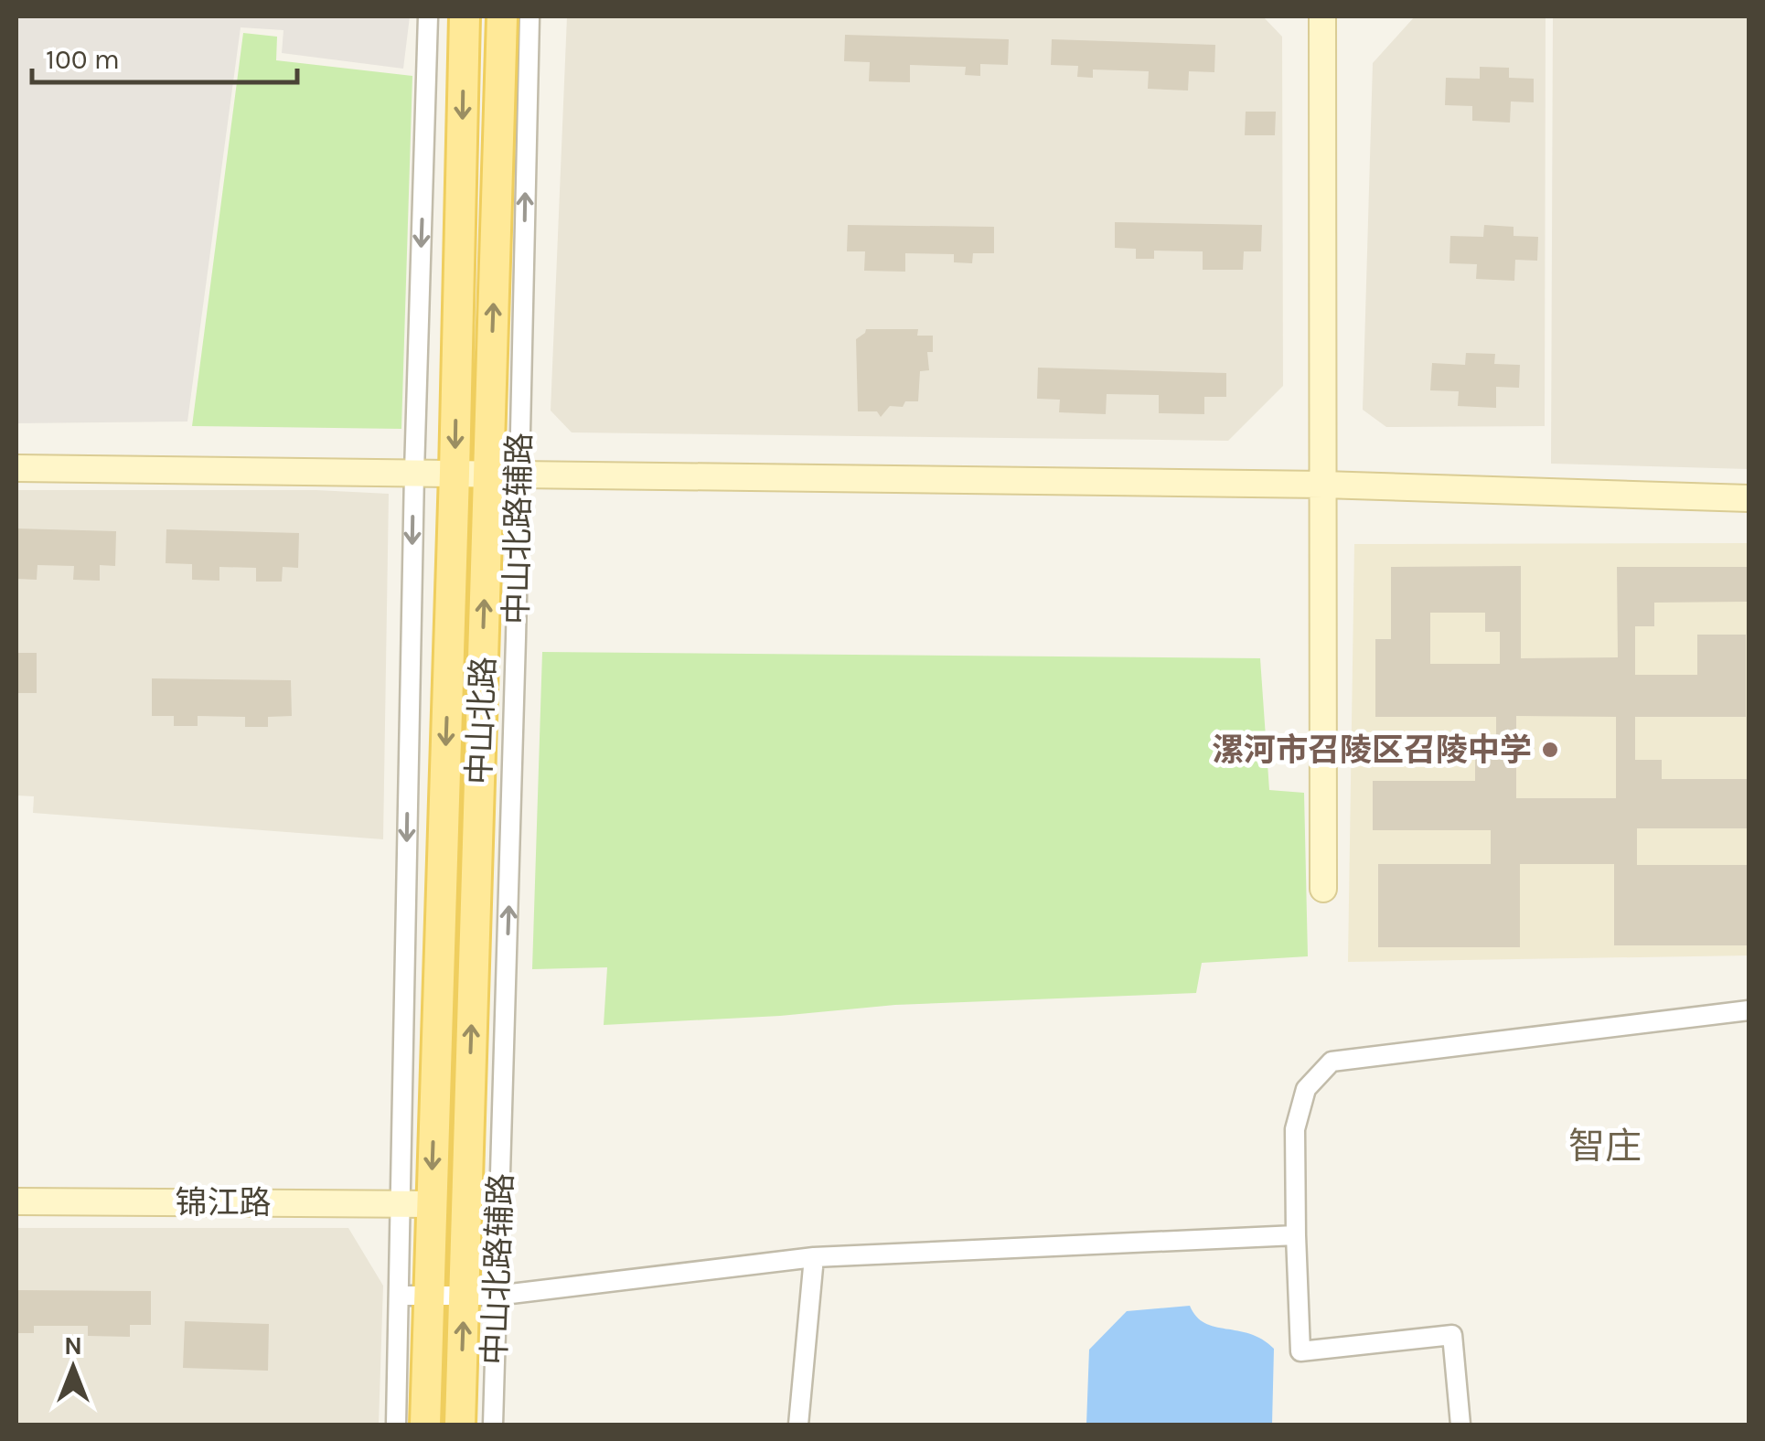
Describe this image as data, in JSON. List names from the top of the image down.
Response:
{
  "streets": {
    "main road": ["中山北路"],
    "street": ["中山北路辅路", "锦江路"]
  },
  "crossings": [
    ["中山北路", "锦江路"]
  ],
  "districts": ["智庄"],
  "places": ["漯河市召陵区召陵中学"],
  "scale_bar": "100 m",
  "north": "top"
}
